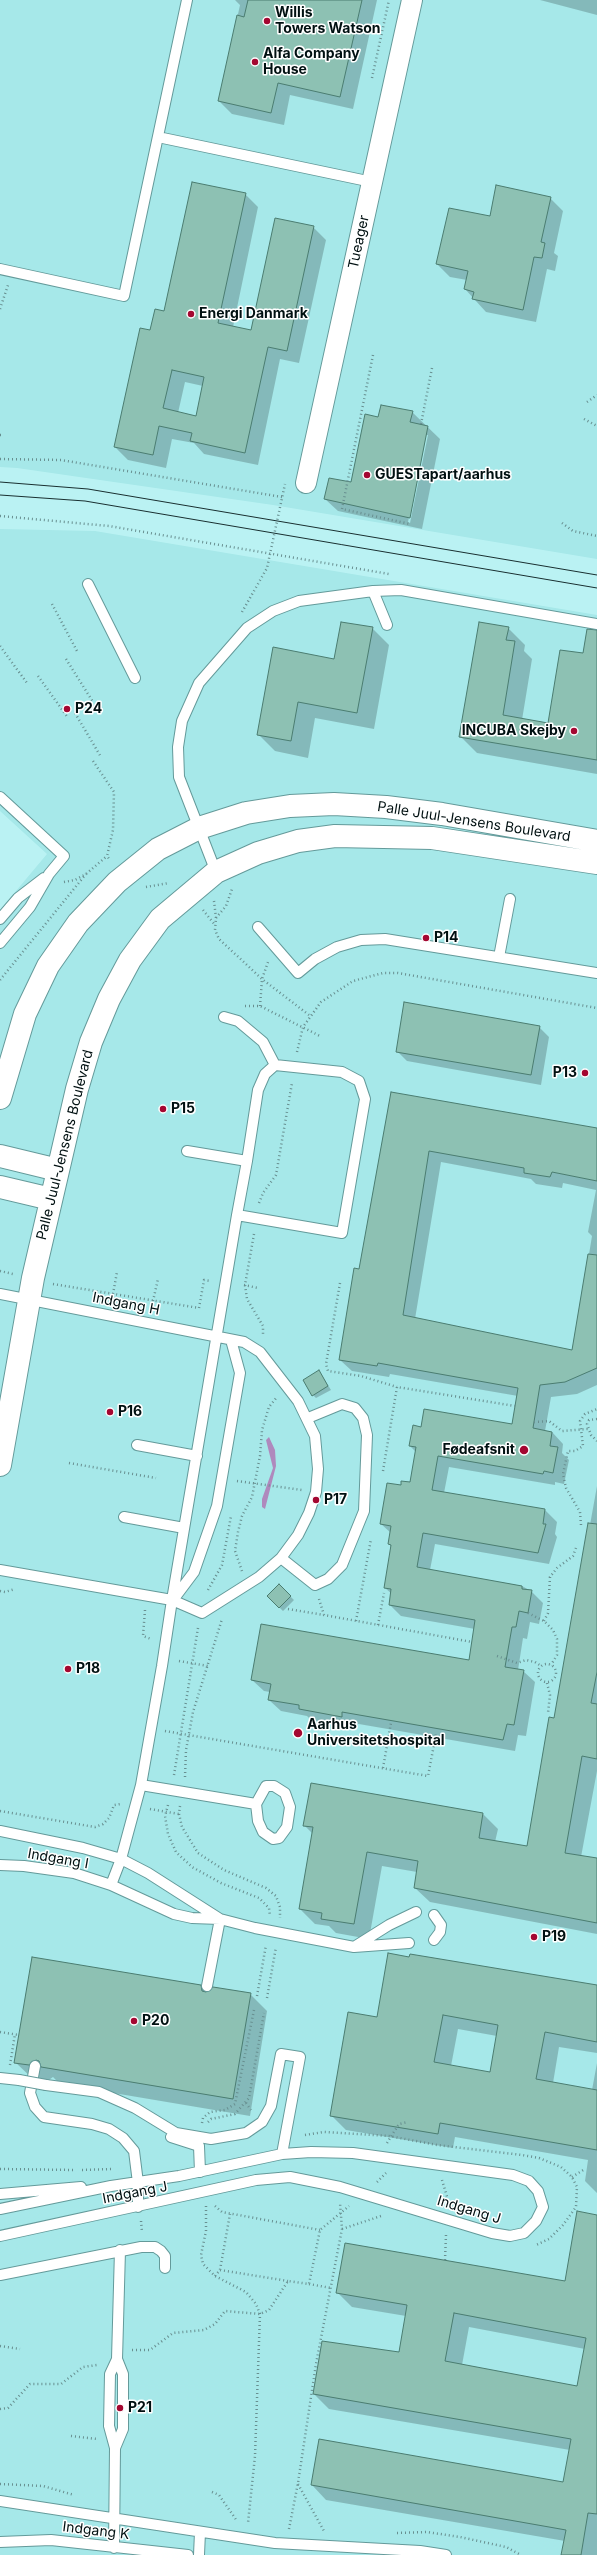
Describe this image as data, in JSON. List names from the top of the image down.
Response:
{
  "streets": {
    "street": ["Tueager", "Palle Juul-Jensens Boulevard"],
    "lane": [
      "Indgang H",
      "Indgang I",
      "Indgang J",
      "Indgang K"
    ]
  },
  "crossings": [
    ["Palle Juul-Jensens Boulevard", "Indgang H"]
  ],
  "places": [
    "Willis Towers Watson",
    "Alfa Company House",
    "Energi Danmark",
    "GUESTapart/aarhus",
    "P24",
    "INCUBA Skejby",
    "P14",
    "P13",
    "P15",
    "P16",
    "Fødeafsnit",
    "P17",
    "P18",
    "Aarhus Universitetshospital",
    "P19",
    "P20",
    "P21"
  ]
}
